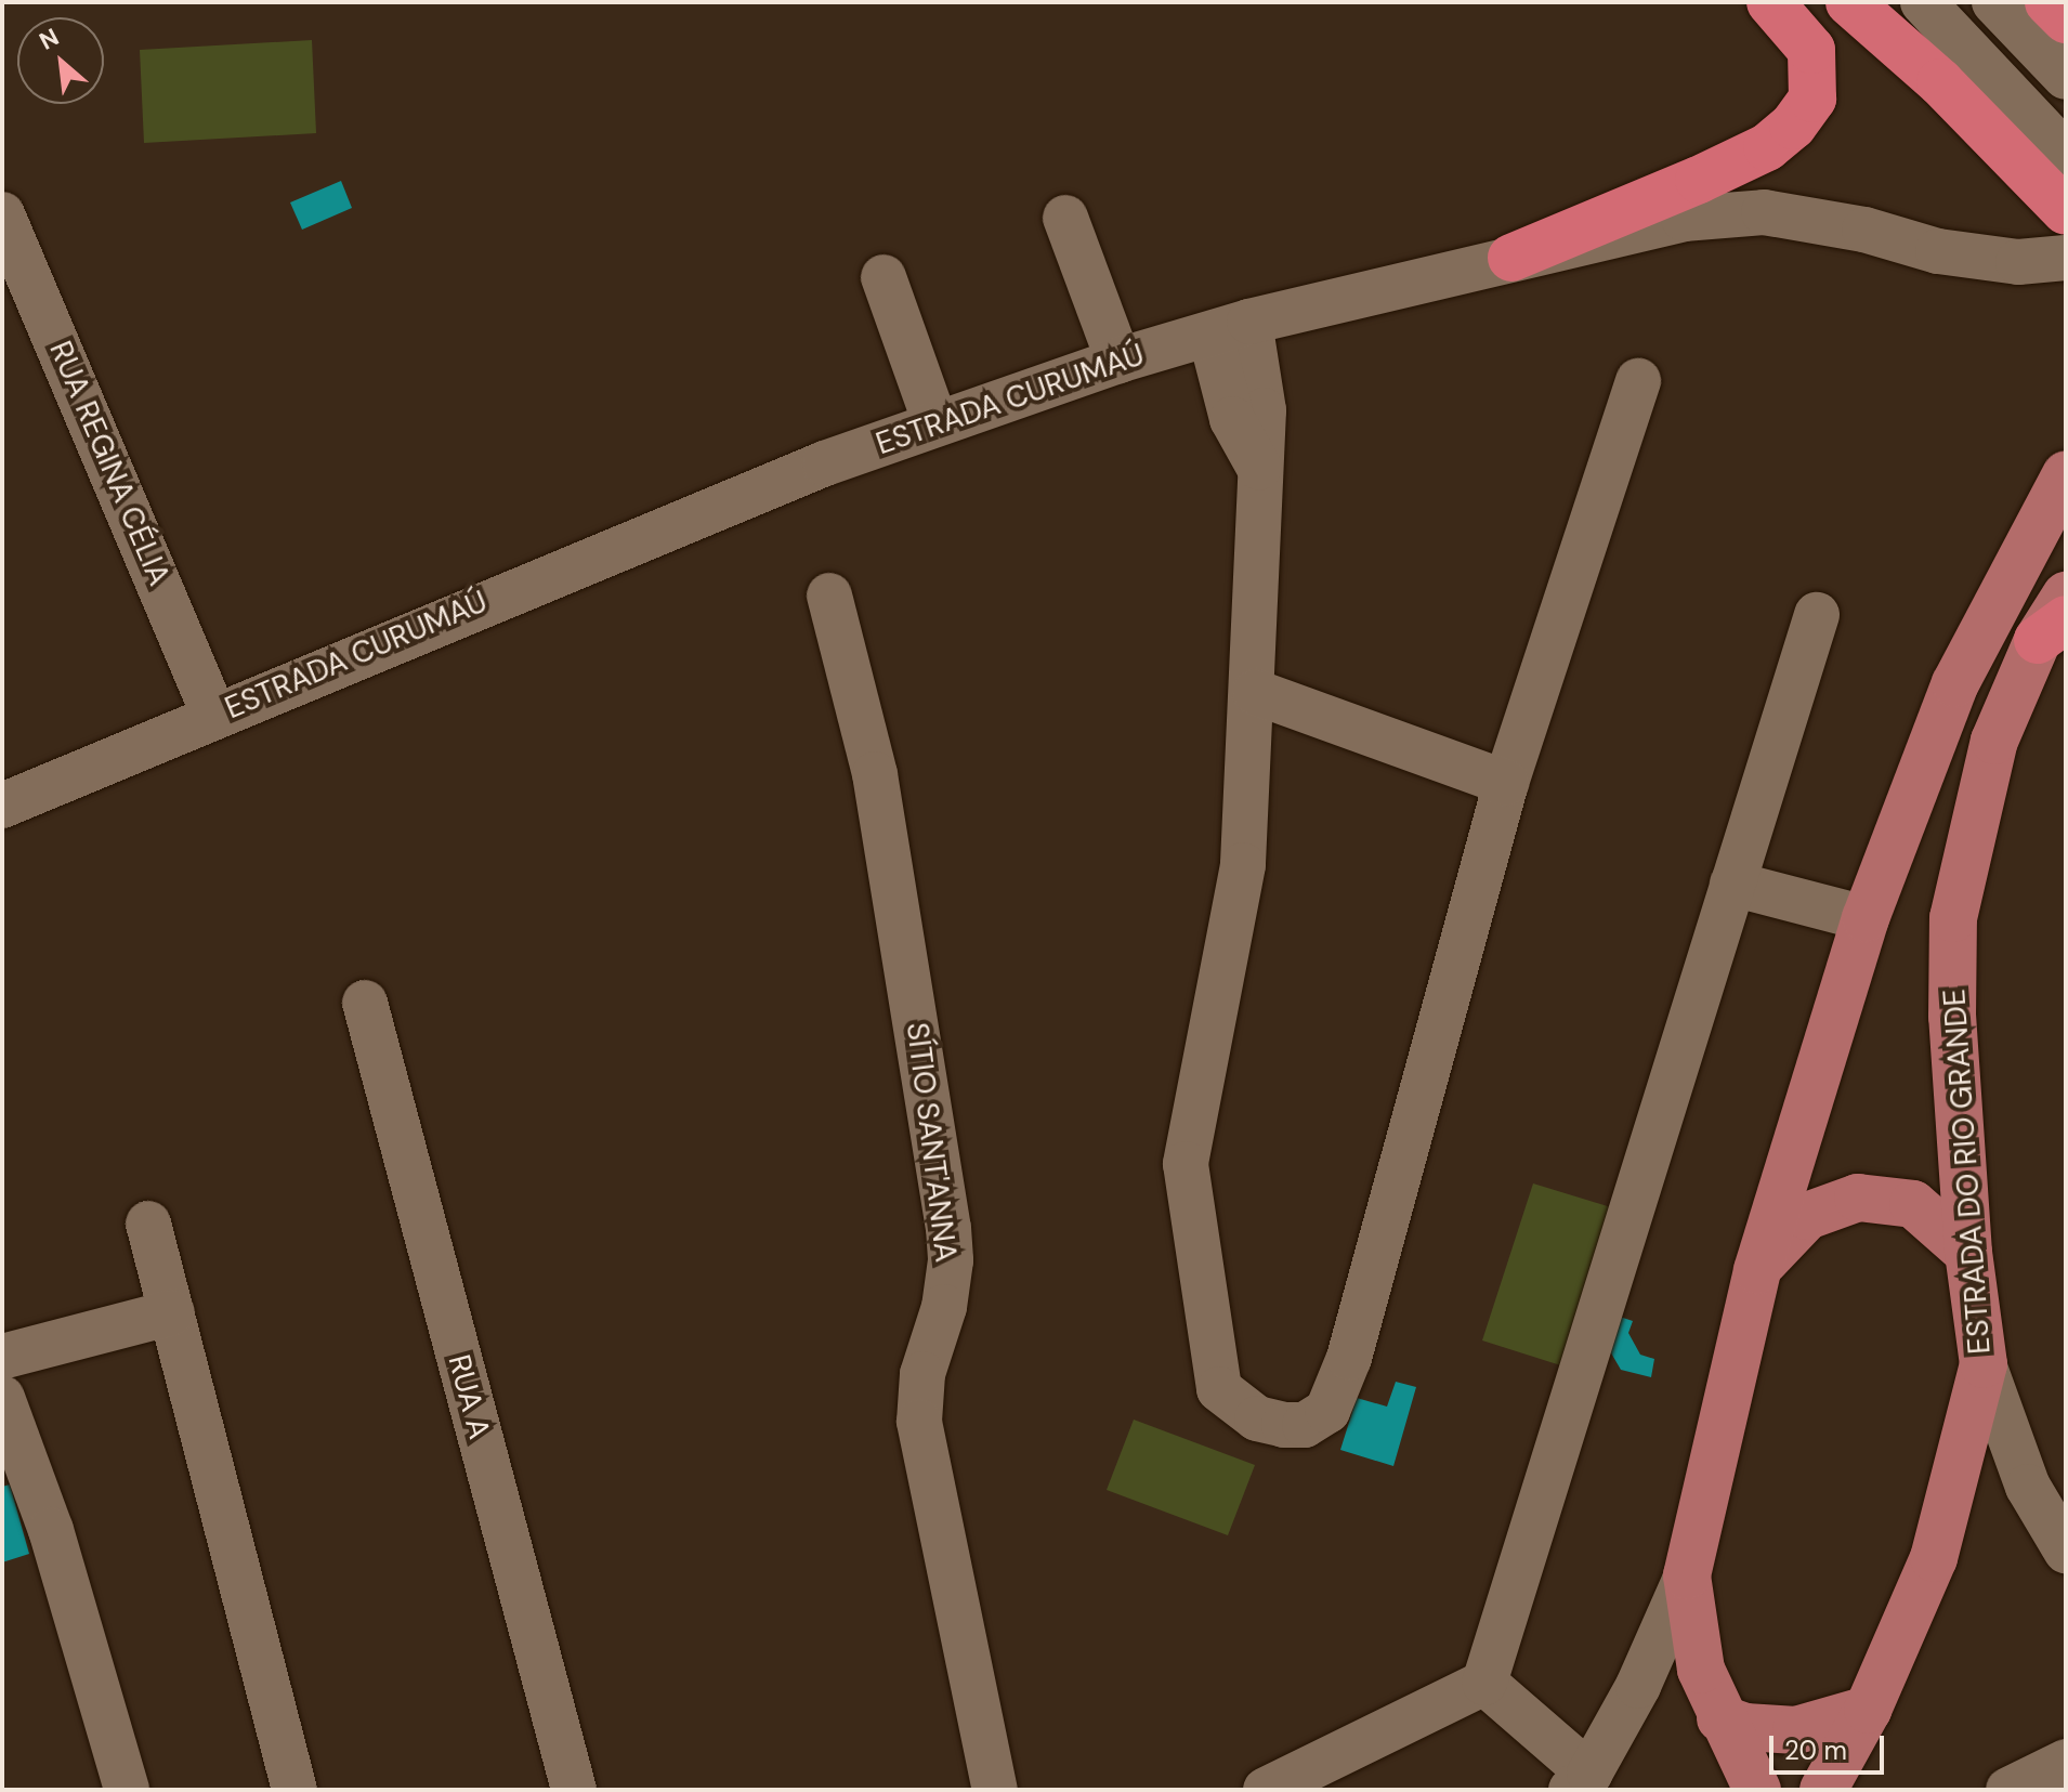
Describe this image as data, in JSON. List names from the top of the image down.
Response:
{
  "streets": {
    "main road": ["ESTRADA DO RIO GRANDE"],
    "street": [
      "ESTRADA CURUMAÚ",
      "RUA REGINA CÉLIA",
      "SÍTIO SANT'ANNA",
      "RUA A"
    ]
  },
  "crossings": [
    ["ESTRADA CURUMAÚ", "RUA REGINA CÉLIA"]
  ],
  "scale_bar": "20 m",
  "north": "top left"
}
